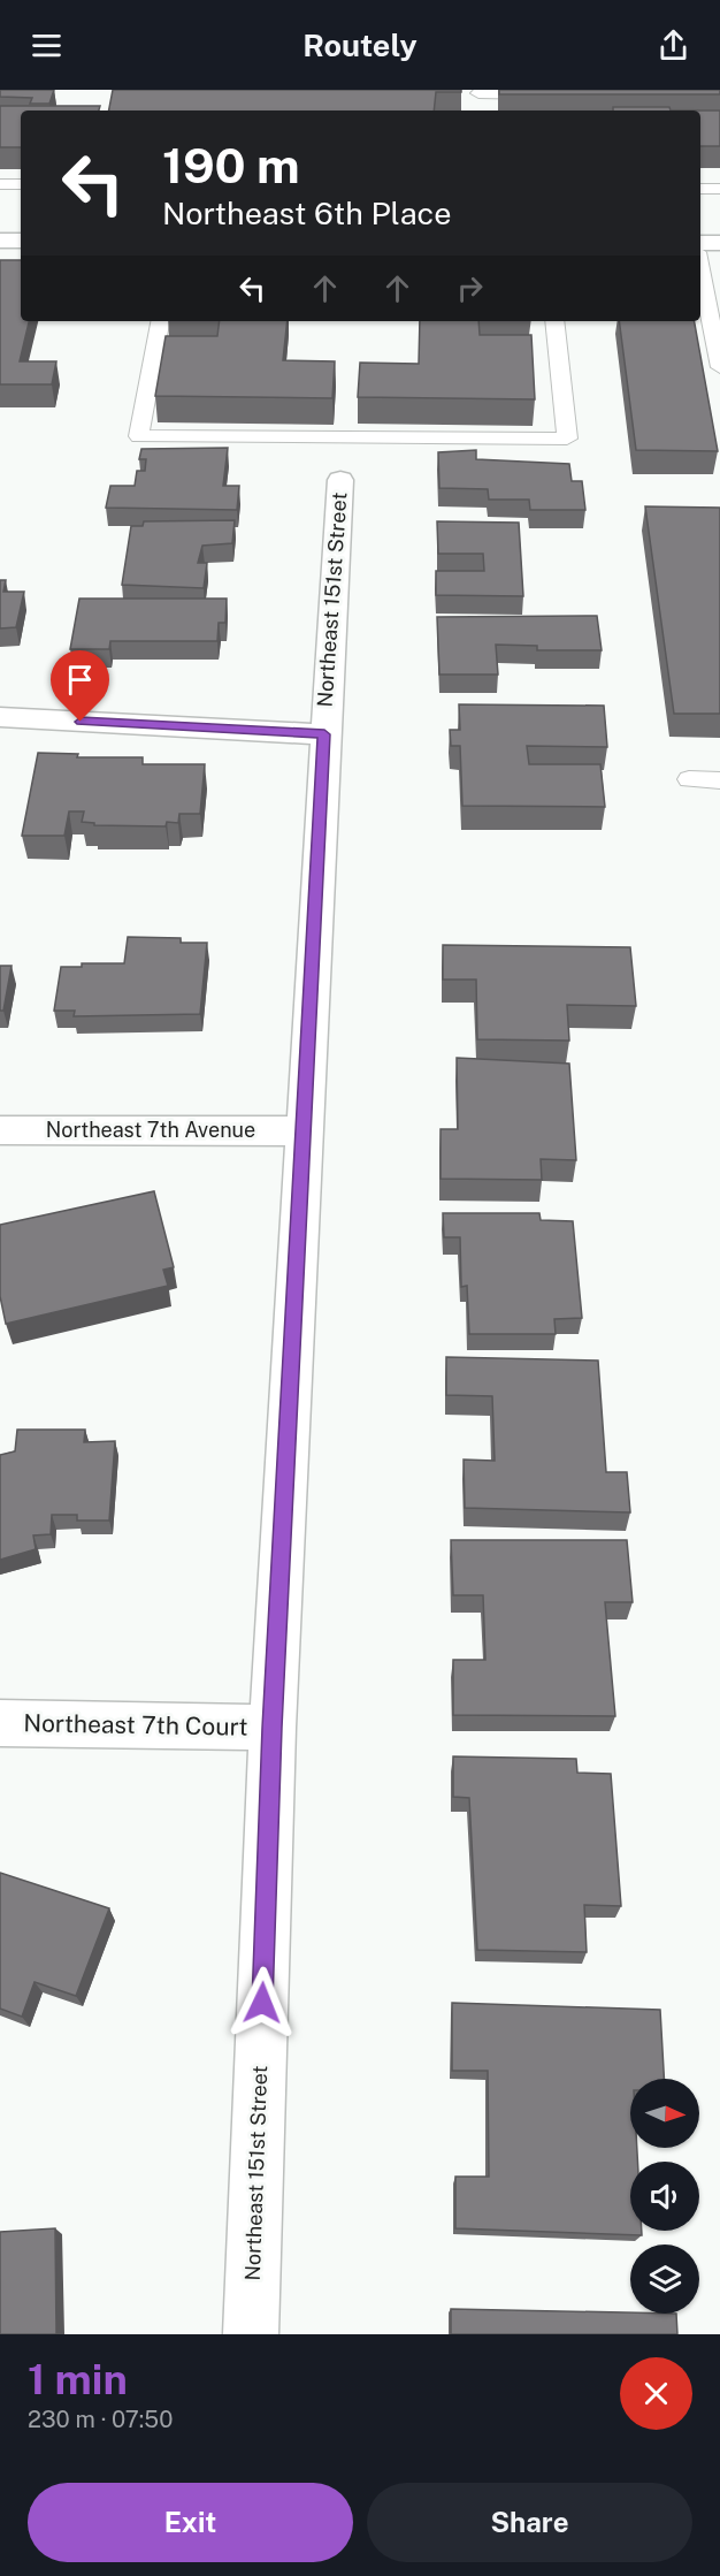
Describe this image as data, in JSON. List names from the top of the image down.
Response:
{
  "streets": {
    "street": ["Northeast 151st Street", "Northeast 7th Avenue", "Northeast 7th Court"]
  },
  "crossings": [
    ["Northeast 151st Street", "Northeast 7th Avenue"],
    ["Northeast 151st Street", "Northeast 7th Court"]
  ],
  "north": "right",
  "page": {
    "header": "Routely",
    "turn": ["190 m", "Northeast 6th Place"],
    "heading": ["1 min", "230 m · 07:50"],
    "buttons": ["Exit", "Share"]
  }
}
